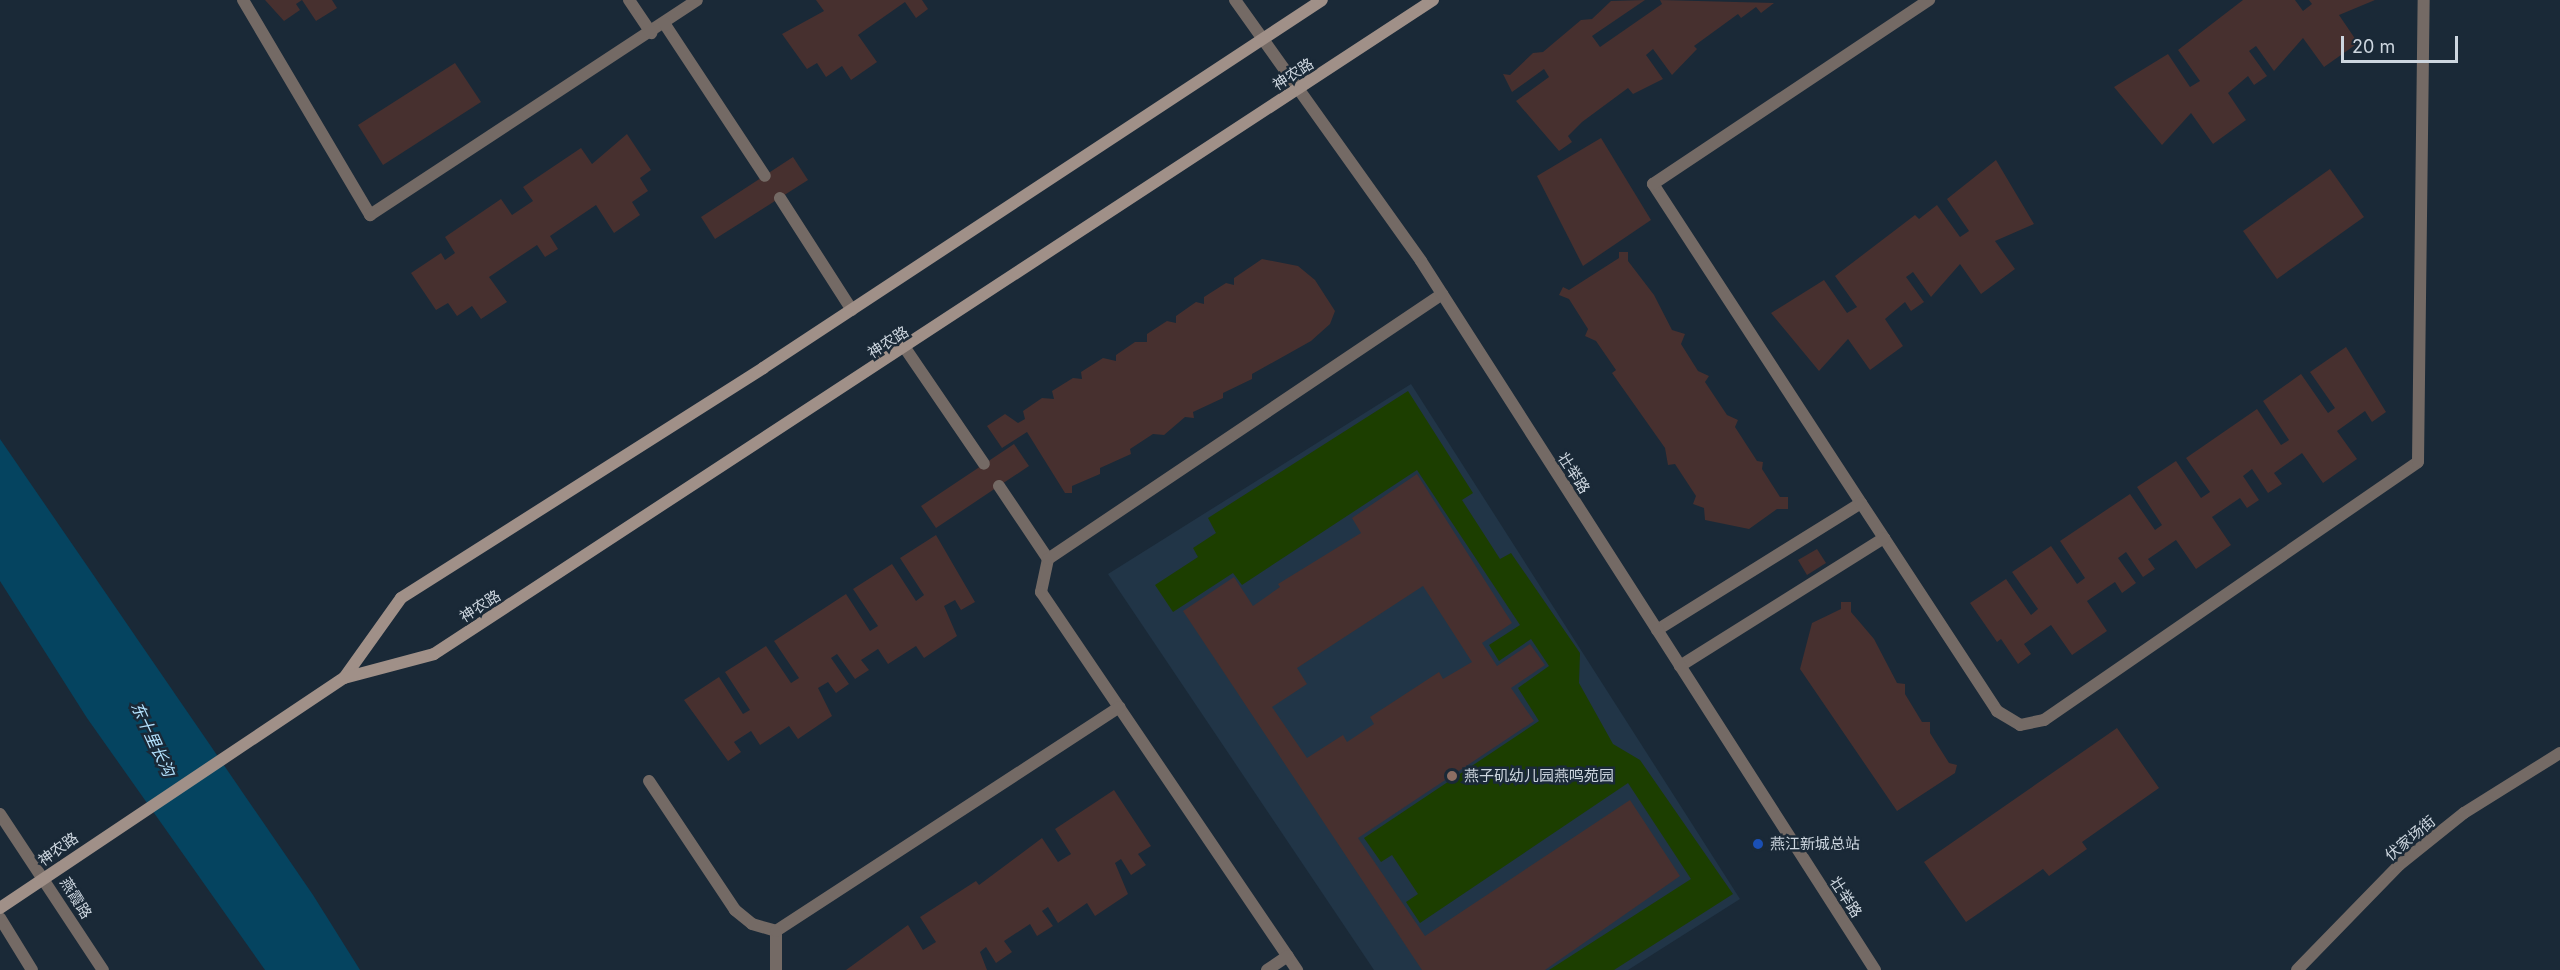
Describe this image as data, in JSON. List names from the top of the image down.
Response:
{
  "streets": {
    "street": [
      "神农路",
      "壮举路",
      "伏家场街",
      "燕霞路"
    ]
  },
  "crossings": [
    ["神农路", "壮举路"],
    ["神农路", "燕霞路"]
  ],
  "water": ["东十里长沟"],
  "places": ["燕子矶幼儿园燕鸣苑园", "燕江新城总站"],
  "scale_bar": "20 m"
}
